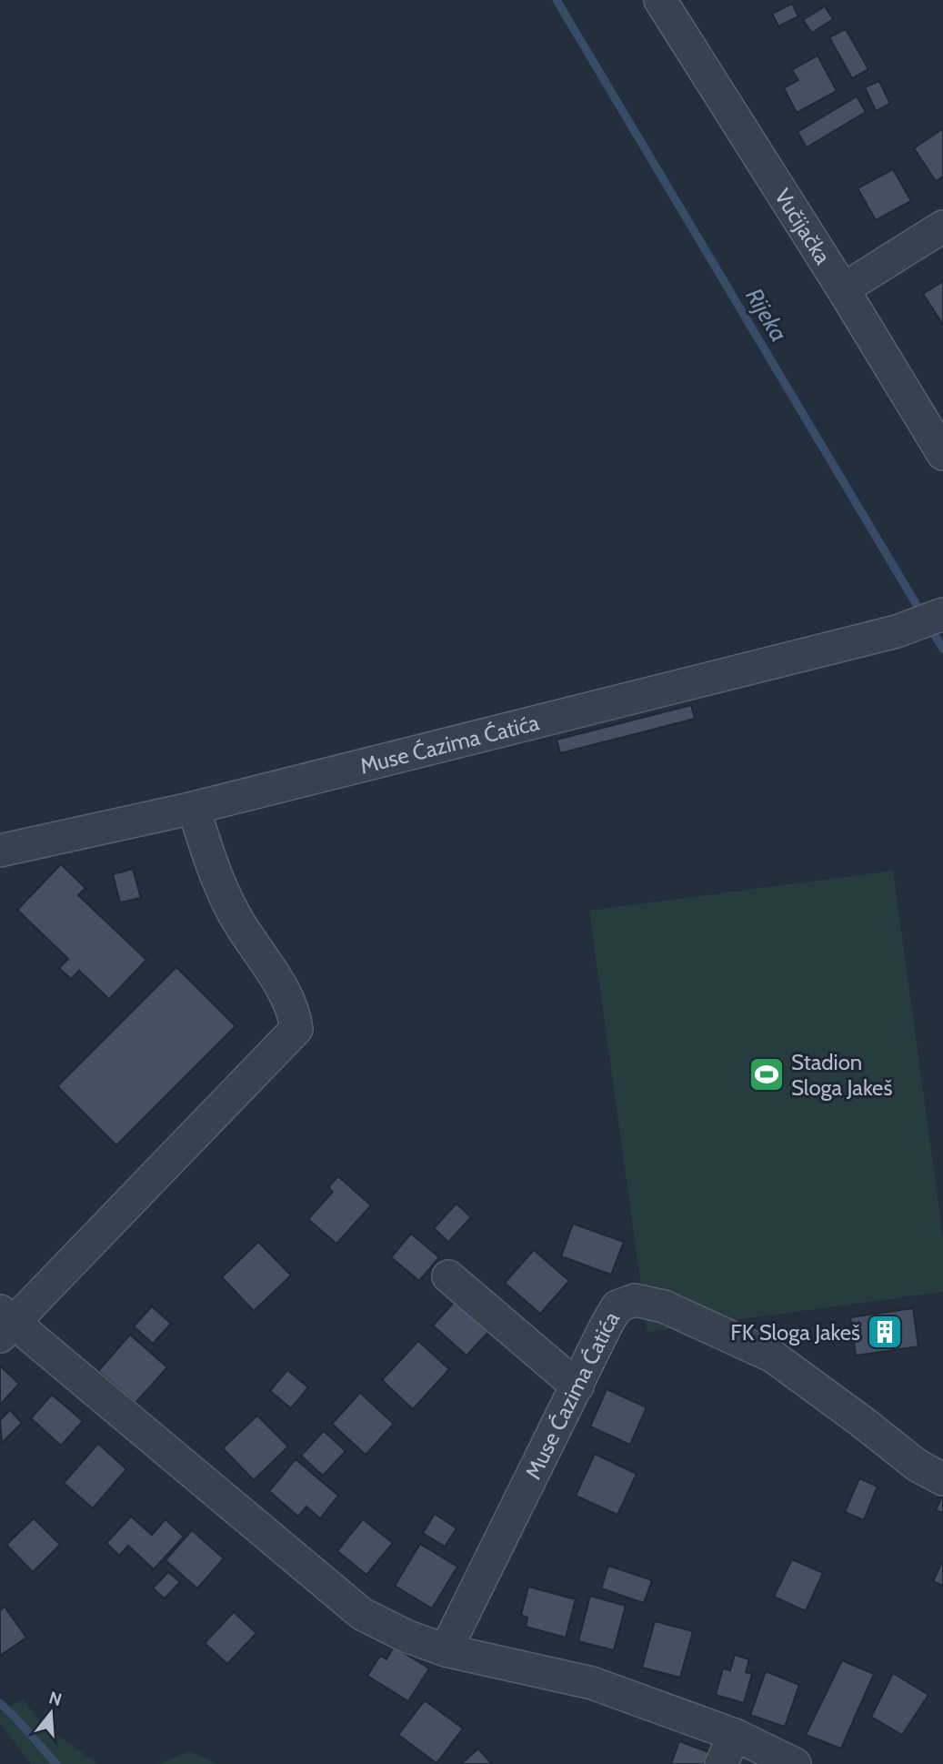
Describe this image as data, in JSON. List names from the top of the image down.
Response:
{
  "streets": {
    "street": ["Vučijačka", "Muse Ćazima Ćatića"]
  },
  "water": ["Rijeka"],
  "places": {
    "sports": ["Stadion Sloga Jakeš"],
    "building": ["FK Sloga Jakeš"]
  },
  "north": "top"
}
